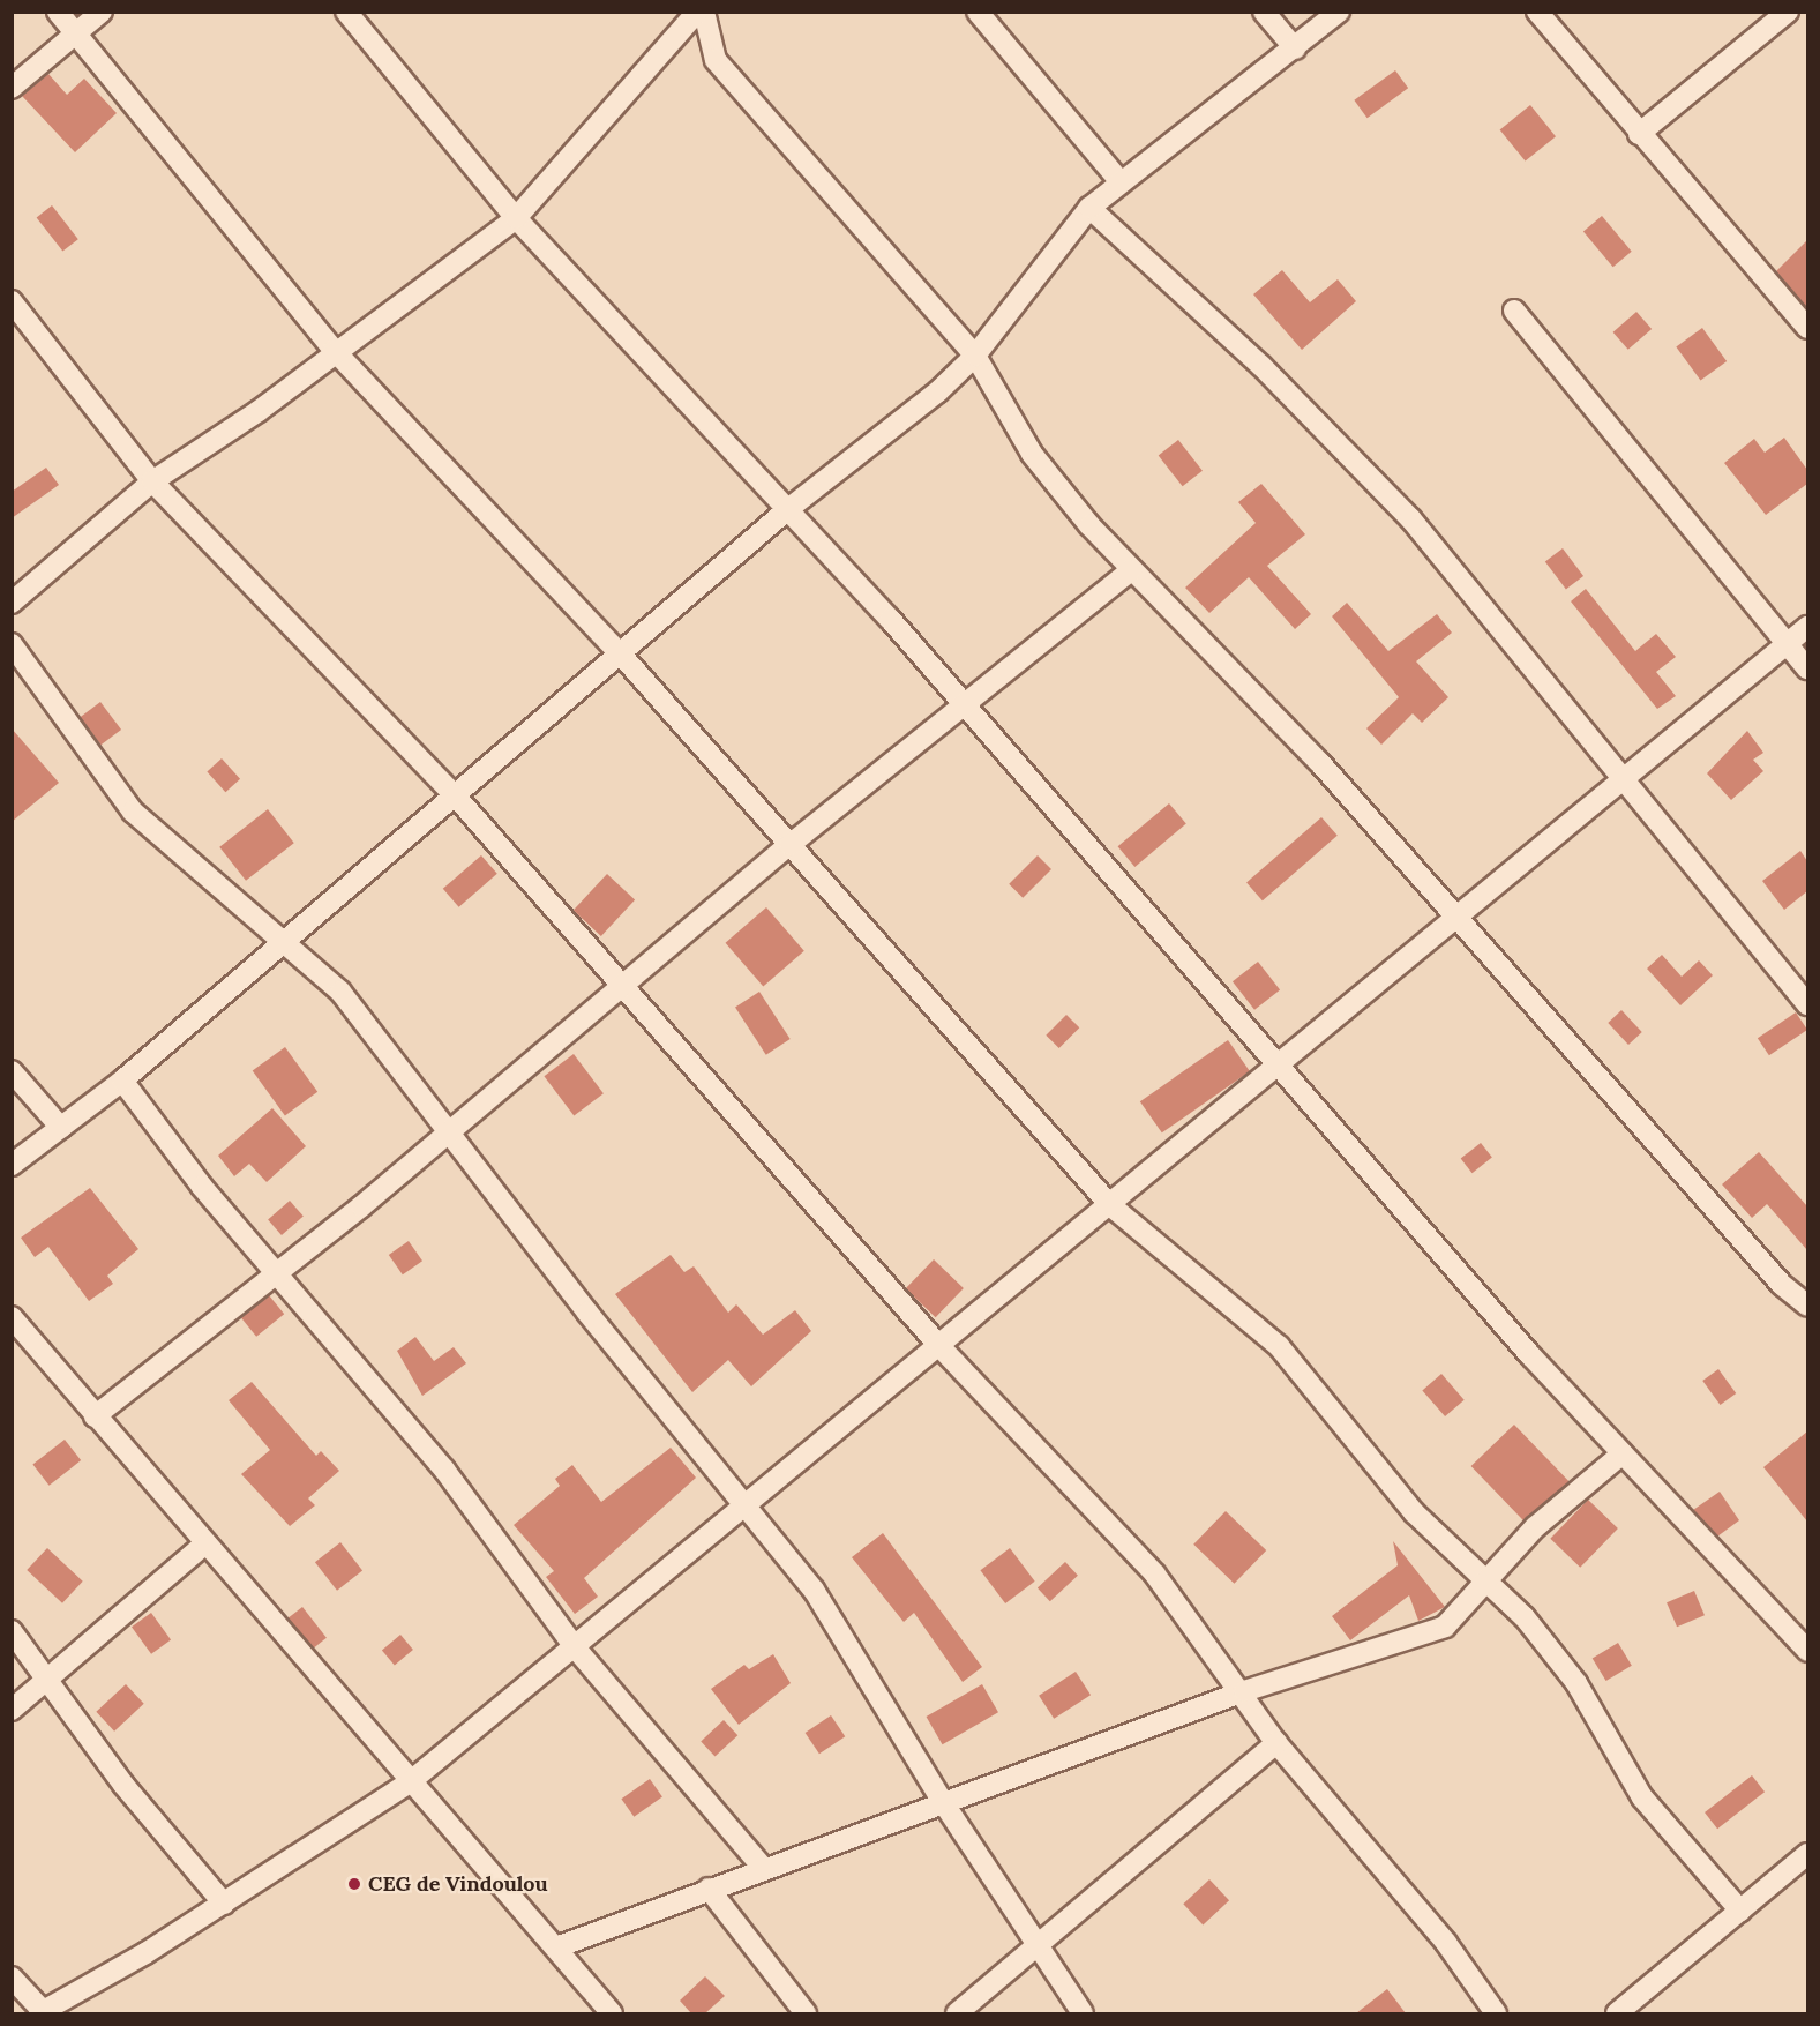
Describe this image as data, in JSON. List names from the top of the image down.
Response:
{
  "places": ["CEG de Vindoulou"]
}
